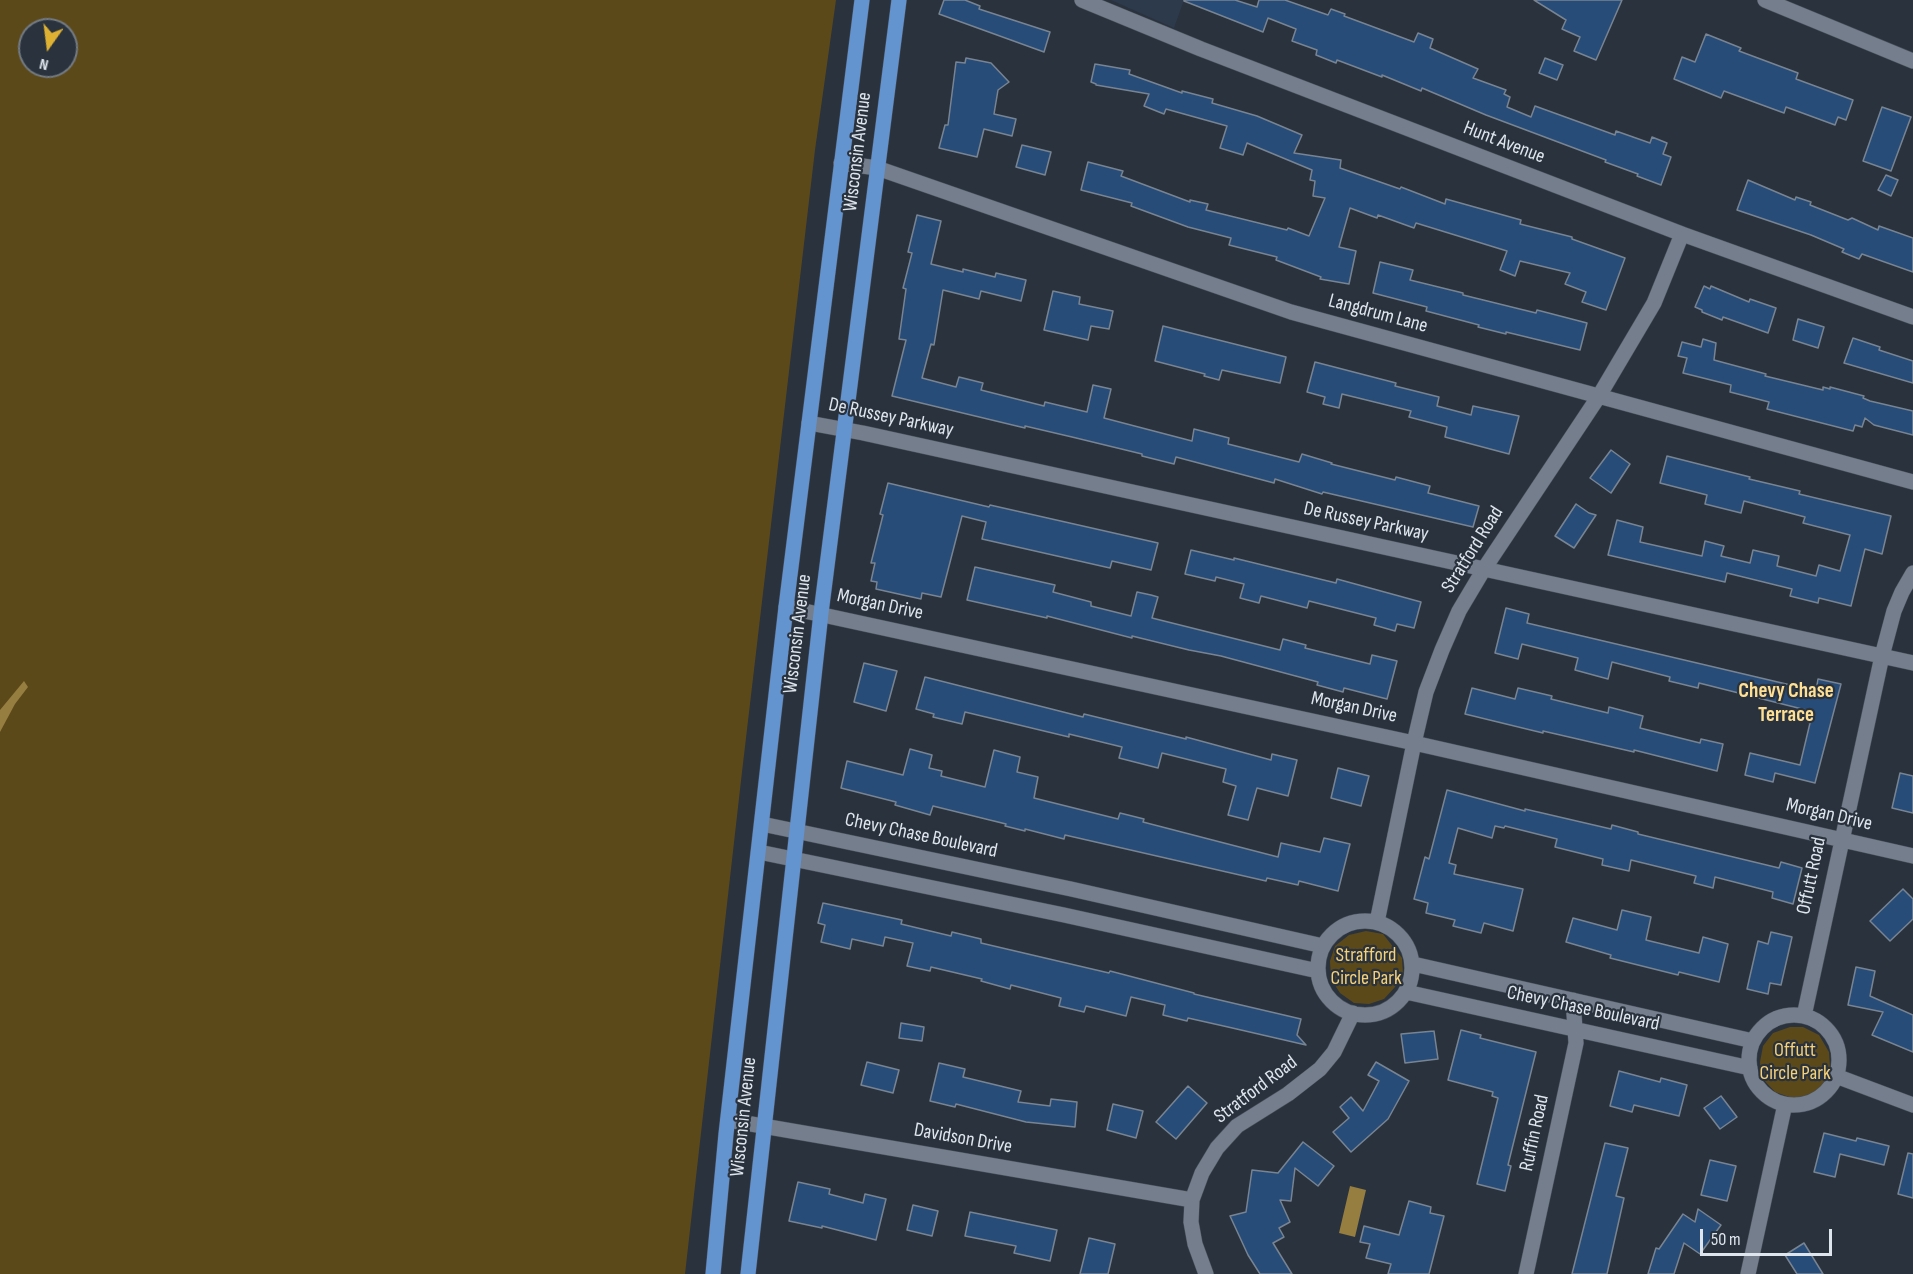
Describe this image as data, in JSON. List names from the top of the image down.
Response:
{
  "streets": {
    "main road": ["Wisconsin Avenue"],
    "street": [
      "Hunt Avenue",
      "Langdrum Lane",
      "De Russey Parkway",
      "Stratford Road",
      "Morgan Drive",
      "Chevy Chase Boulevard",
      "Offutt Road",
      "Ruffin Road",
      "Davidson Drive"
    ]
  },
  "crossings": [
    ["Hunt Avenue", "Stratford Road"],
    ["Wisconsin Avenue", "Langdrum Lane"],
    ["Wisconsin Avenue", "De Russey Parkway"],
    ["Wisconsin Avenue", "Morgan Drive"],
    ["Wisconsin Avenue", "Chevy Chase Boulevard"],
    ["Wisconsin Avenue", "Davidson Drive"],
    ["Langdrum Lane", "Stratford Road"],
    ["De Russey Parkway", "Stratford Road"],
    ["De Russey Parkway", "Offutt Road"],
    ["Stratford Road", "Morgan Drive"],
    ["Stratford Road", "Chevy Chase Boulevard"],
    ["Stratford Road", "Davidson Drive"],
    ["Morgan Drive", "Offutt Road"],
    ["Chevy Chase Boulevard", "Offutt Road"],
    ["Chevy Chase Boulevard", "Ruffin Road"]
  ],
  "districts": ["Chevy Chase Terrace"],
  "parks": ["Strafford Circle Park", "Offutt Circle Park"],
  "scale_bar": "50 m",
  "north": "bottom"
}
